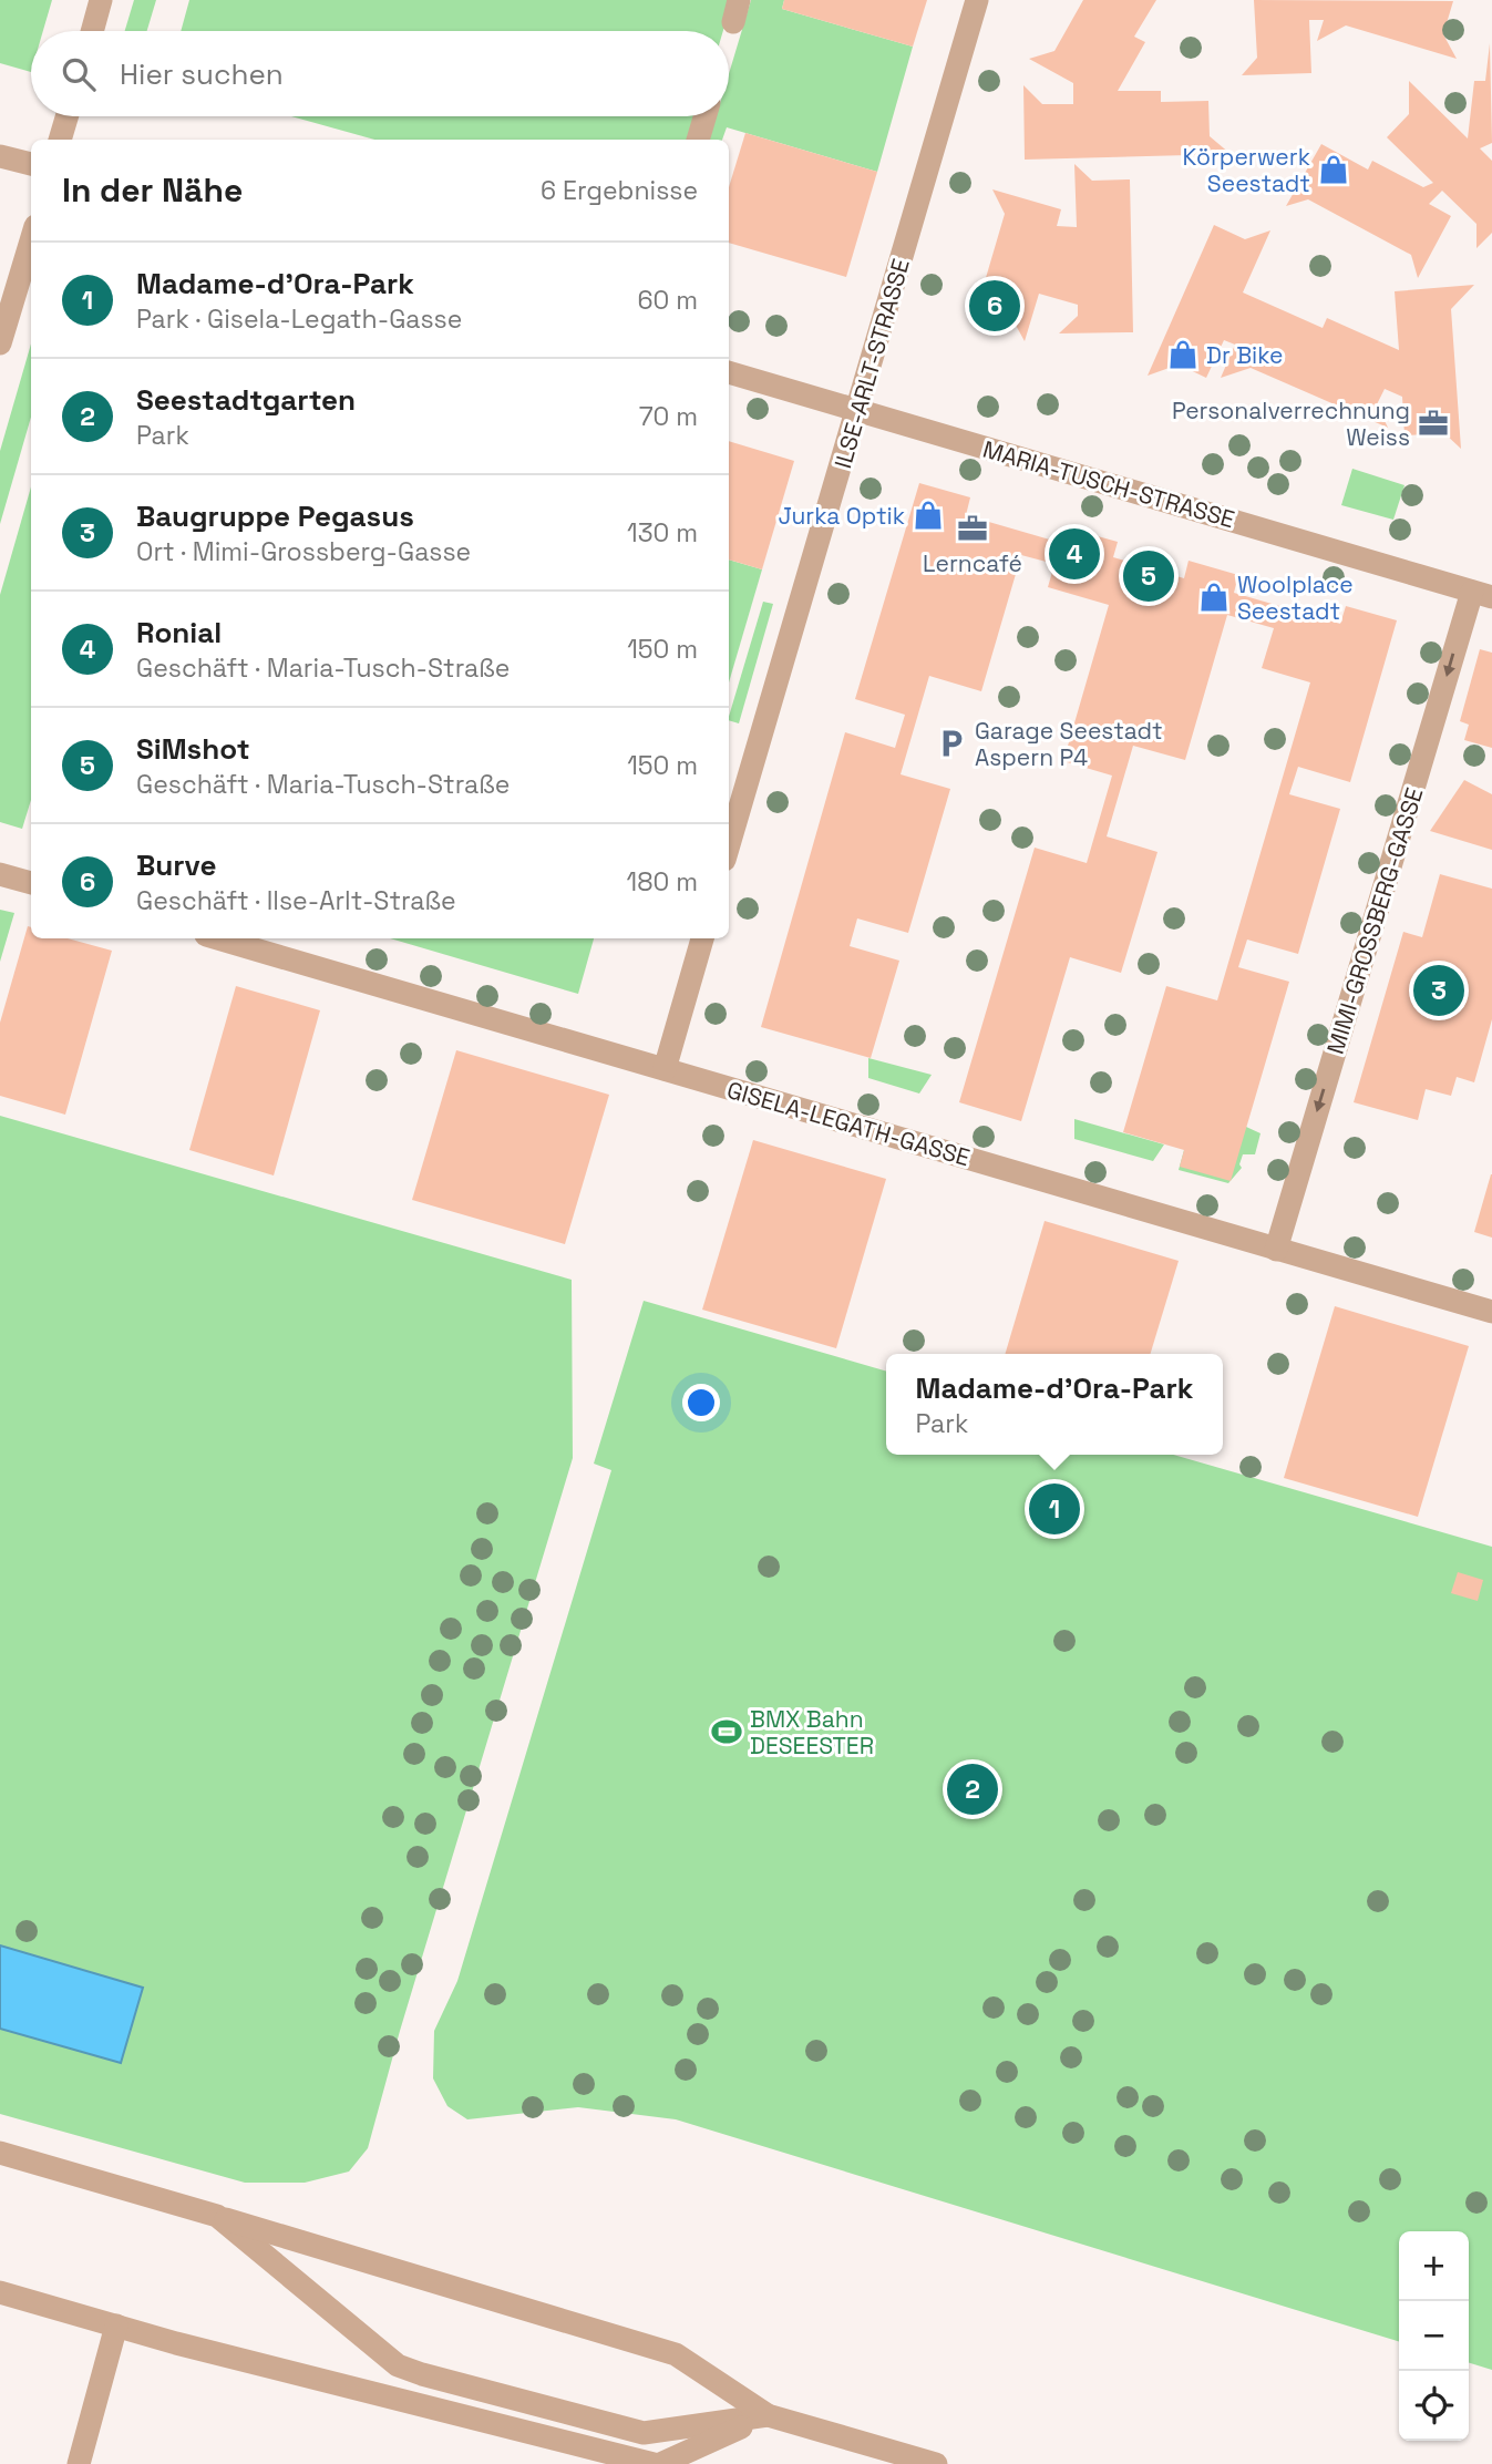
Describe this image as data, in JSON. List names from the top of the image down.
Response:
{
  "streets": {
    "street": [
      "ILSE-ARLT-STRASSE",
      "MARIA-TUSCH-STRASSE",
      "MIMI-GROSSBERG-GASSE",
      "GISELA-LEGATH-GASSE"
    ]
  },
  "crossings": [
    ["ILSE-ARLT-STRASSE", "MARIA-TUSCH-STRASSE"],
    ["MARIA-TUSCH-STRASSE", "MIMI-GROSSBERG-GASSE"],
    ["MIMI-GROSSBERG-GASSE", "GISELA-LEGATH-GASSE"]
  ],
  "one_way": ["MIMI-GROSSBERG-GASSE"],
  "places": {
    "shop": [
      "Körperwerk Seestadt",
      "Dr Bike",
      "Jurka Optik",
      "Woolplace Seestadt"
    ],
    "office": ["Personalverrechnung Weiss", "Lerncafé"],
    "parking": ["Garage Seestadt Aspern P4"],
    "sports": ["BMX Bahn DESEESTER"]
  },
  "page": {
    "search": "Hier suchen",
    "heading": ["In der Nähe", "6 Ergebnisse"],
    "list": [
      {
        "mark": "1",
        "name": "Madame-d'Ora-Park",
        "note": "Park · Gisela-Legath-Gasse",
        "value": "60 m"
      },
      {
        "mark": "2",
        "name": "Seestadtgarten",
        "note": "Park",
        "value": "70 m"
      },
      {
        "mark": "3",
        "name": "Baugruppe Pegasus",
        "note": "Ort · Mimi-Grossberg-Gasse",
        "value": "130 m"
      },
      {
        "mark": "4",
        "name": "Ronial",
        "note": "Geschäft · Maria-Tusch-Straße",
        "value": "150 m"
      },
      {
        "mark": "5",
        "name": "SiMshot",
        "note": "Geschäft · Maria-Tusch-Straße",
        "value": "150 m"
      },
      {
        "mark": "6",
        "name": "Burve",
        "note": "Geschäft · Ilse-Arlt-Straße",
        "value": "180 m"
      }
    ],
    "pins": [
      "6",
      "4",
      "5",
      "3",
      "1",
      "2"
    ],
    "popup": ["Madame-d'Ora-Park", "Park"],
    "map_buttons": ["+", "−"]
  }
}
